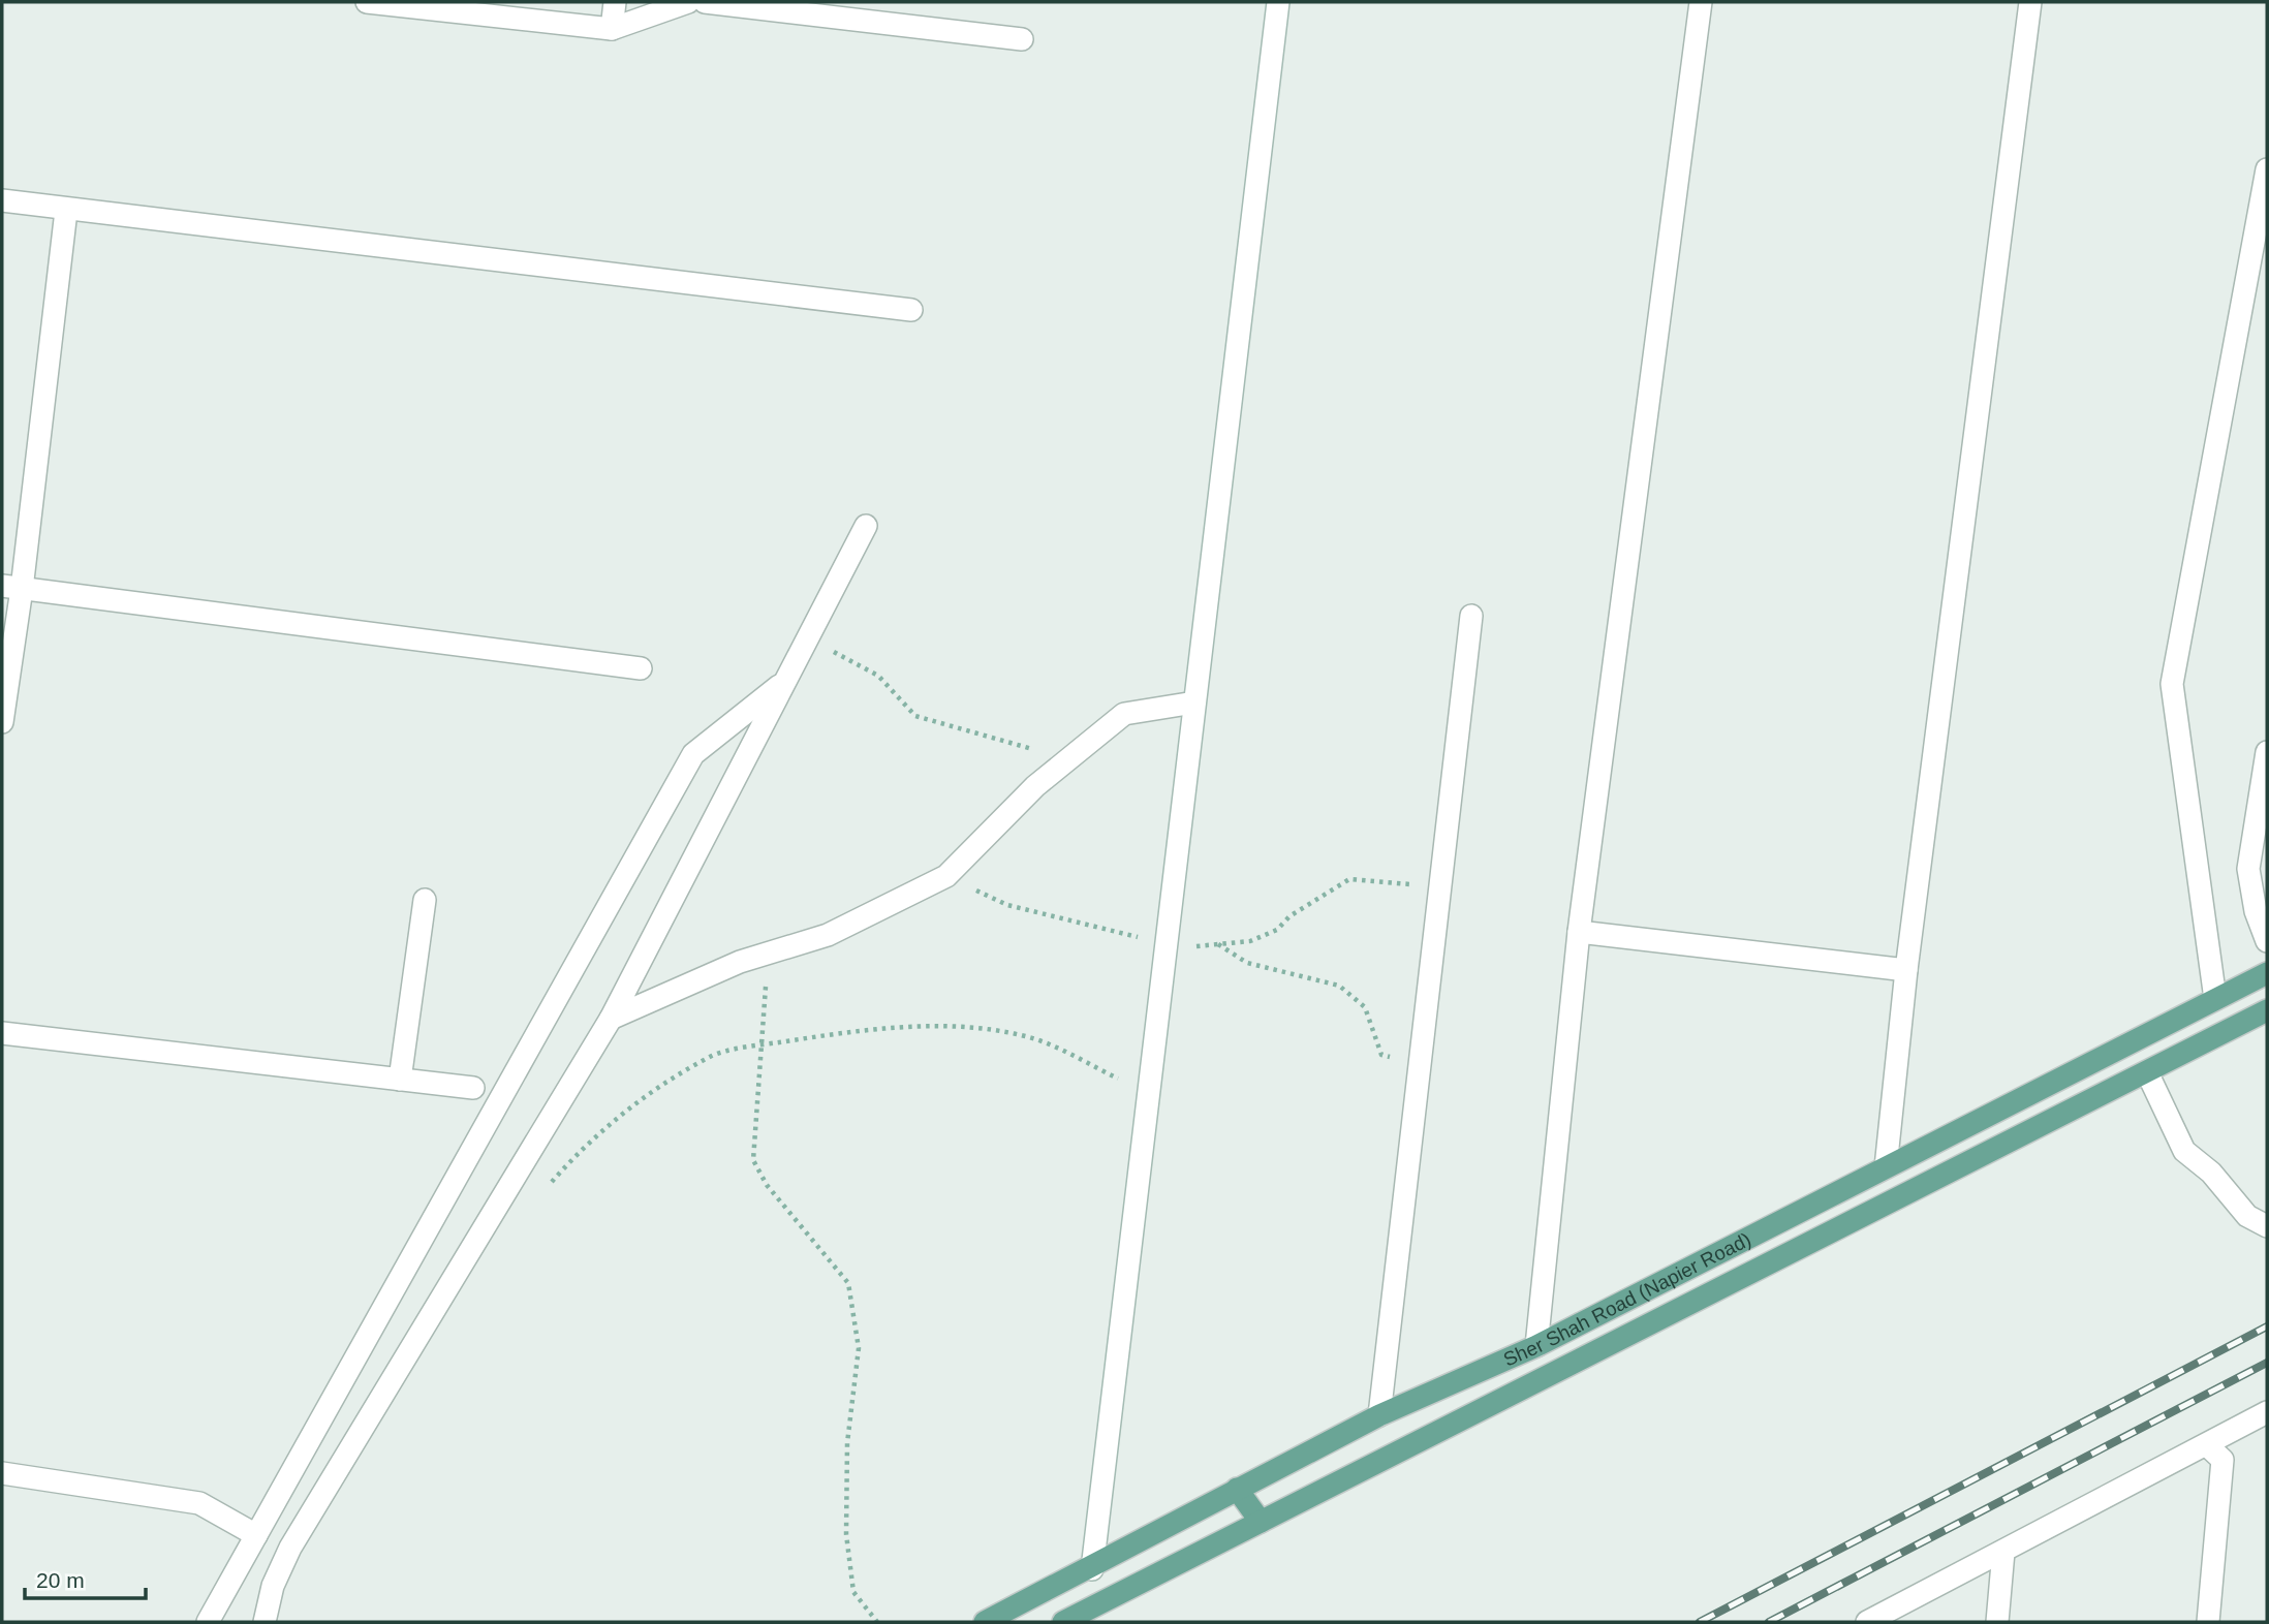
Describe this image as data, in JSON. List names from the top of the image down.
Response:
{
  "streets": {
    "main road": ["Sher Shah Road (Napier Road)"]
  },
  "scale_bar": "20 m"
}
